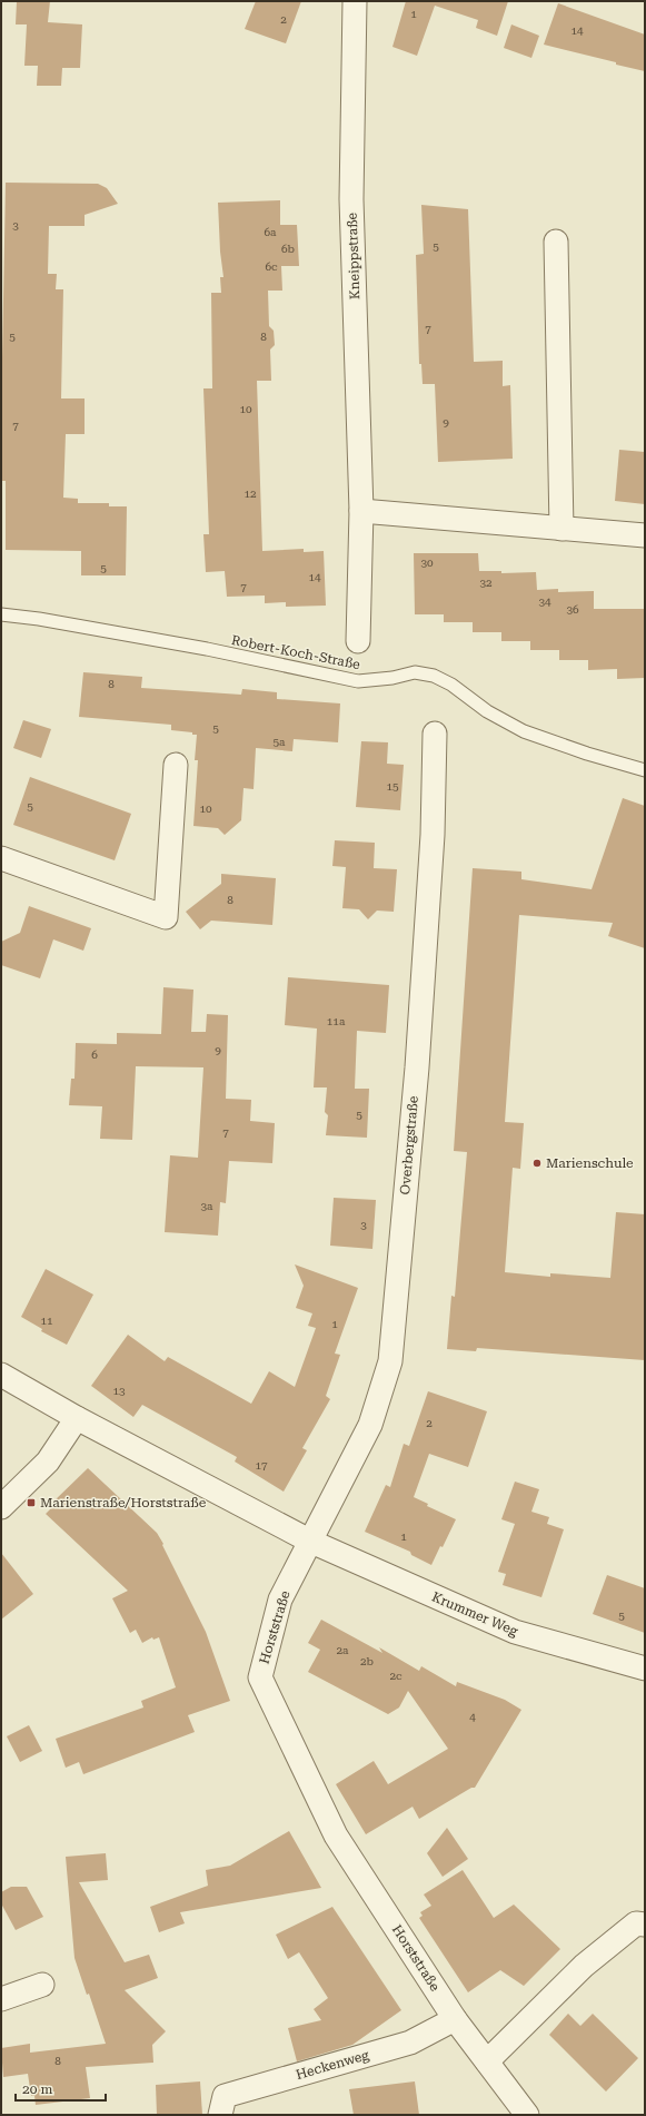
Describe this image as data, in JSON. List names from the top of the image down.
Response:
{
  "streets": {
    "street": [
      "Kneippstraße",
      "Overbergstraße",
      "Krummer Weg",
      "Horststraße",
      "Heckenweg"
    ],
    "lane": ["Robert-Koch-Straße"]
  },
  "crossings": [
    ["Overbergstraße", "Krummer Weg"],
    ["Overbergstraße", "Horststraße"],
    ["Krummer Weg", "Horststraße"],
    ["Horststraße", "Heckenweg"]
  ],
  "places": {
    "other": ["Marienschule"],
    "transit": ["Marienstraße/Horststraße"]
  },
  "house_numbers": [
    "1",
    "2",
    "14",
    "3",
    "6a",
    "5",
    "6b",
    "6c",
    "7",
    "5",
    "8",
    "10",
    "9",
    "7",
    "12",
    "30",
    "5",
    "14",
    "32",
    "7",
    "34",
    "36",
    "8",
    "5",
    "5a",
    "15",
    "5",
    "10",
    "8",
    "11a",
    "9",
    "6",
    "5",
    "7",
    "3a",
    "3",
    "11",
    "1",
    "13",
    "2",
    "17",
    "1",
    "5",
    "2a",
    "2b",
    "2c",
    "4",
    "8"
  ],
  "scale_bar": "20 m"
}
